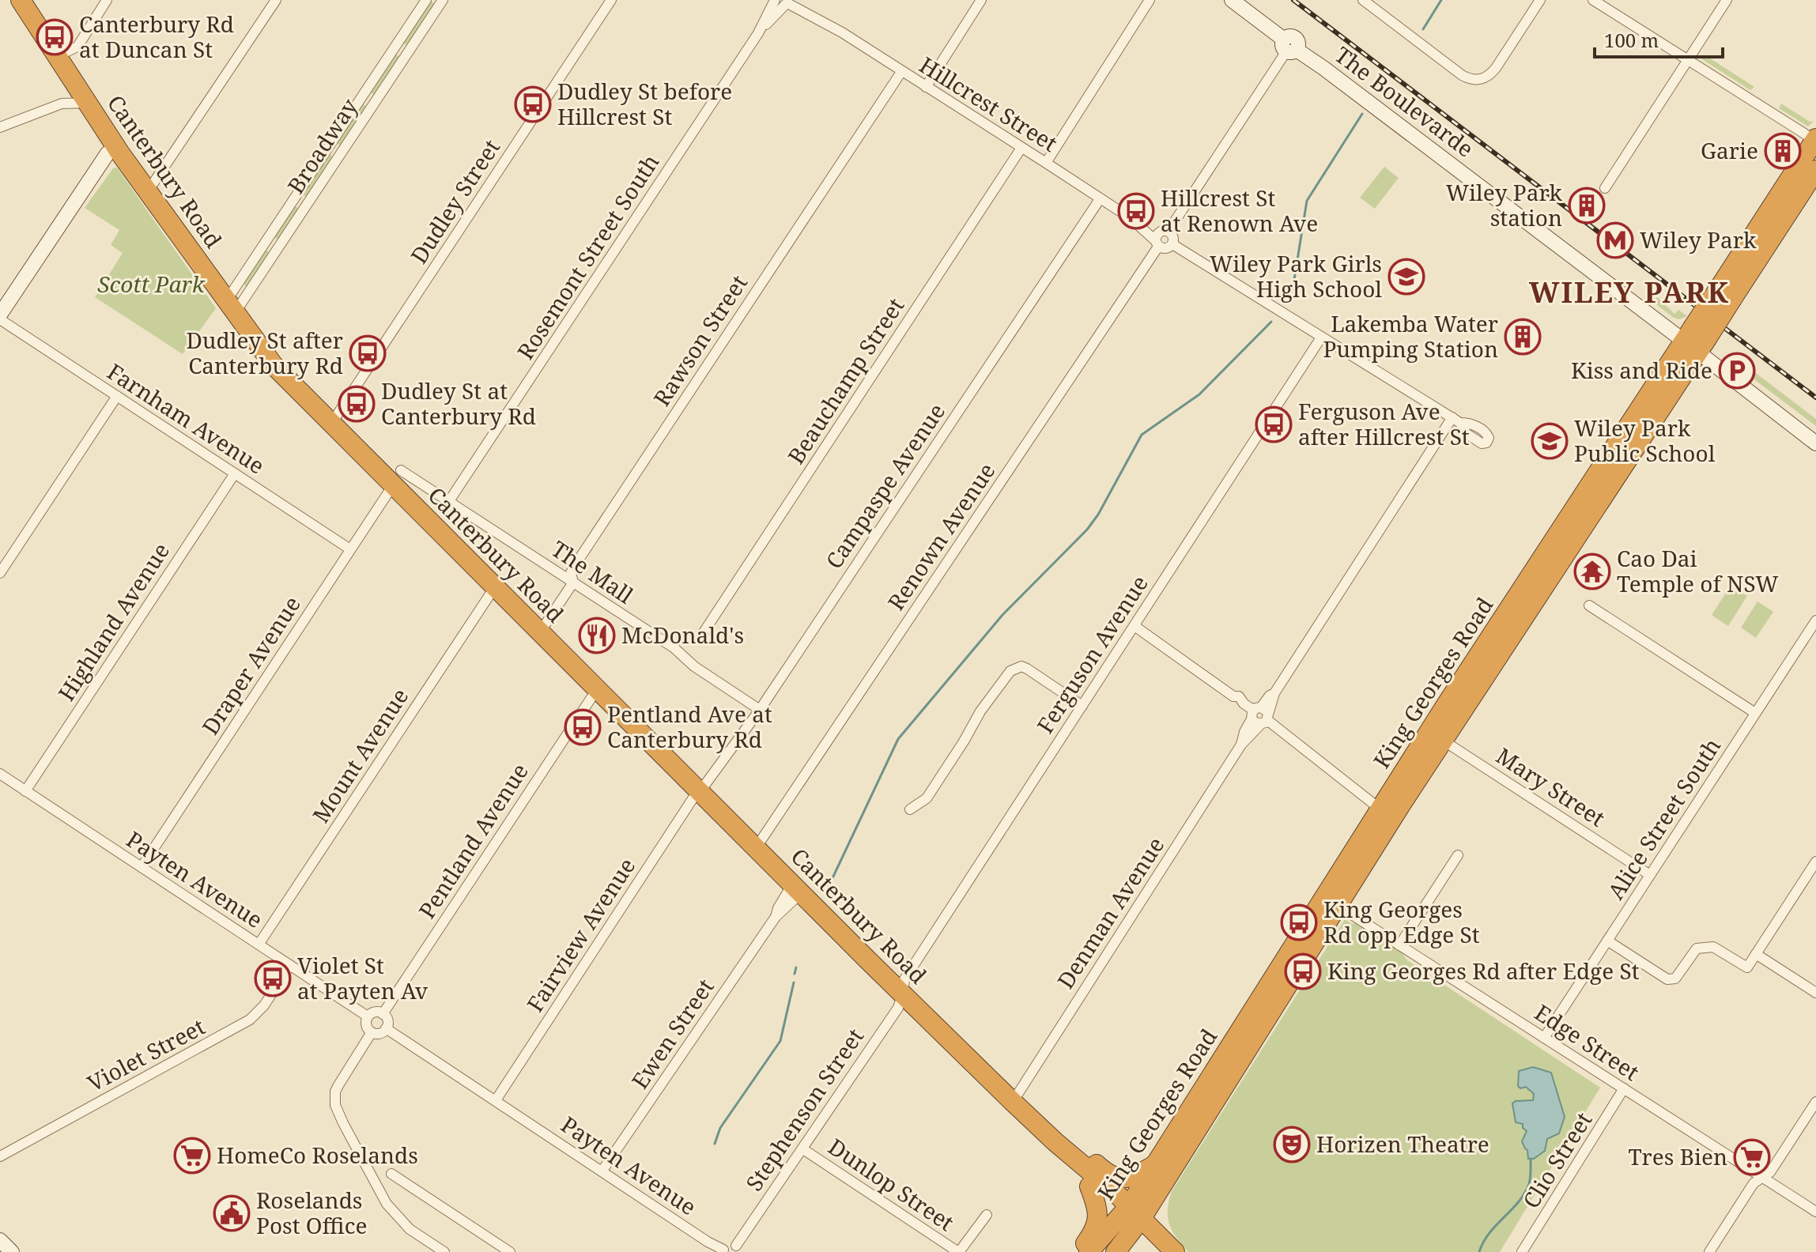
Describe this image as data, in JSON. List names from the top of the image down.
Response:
{
  "streets": {
    "highway": ["Canterbury Road", "King Georges Road"],
    "street": [
      "The Boulevarde",
      "Hillcrest Street",
      "Broadway",
      "Dudley Street",
      "Rosemont Street South",
      "Rawson Street",
      "Beauchamp Street",
      "Farnham Avenue",
      "Campaspe Avenue",
      "Renown Avenue",
      "The Mall",
      "Highland Avenue",
      "Ferguson Avenue",
      "Draper Avenue",
      "Mount Avenue",
      "Mary Street",
      "Alice Street South",
      "Pentland Avenue",
      "Payten Avenue",
      "Denman Avenue",
      "Fairview Avenue",
      "Ewen Street",
      "Edge Street",
      "Violet Street",
      "Stephenson Street",
      "Clio Street",
      "Dunlop Street"
    ]
  },
  "crossings": [
    ["The Boulevarde", "King Georges Road"],
    ["Hillcrest Street", "Rosemont Street South"],
    ["Hillcrest Street", "Rawson Street"],
    ["Hillcrest Street", "Beauchamp Street"],
    ["Hillcrest Street", "Campaspe Avenue"],
    ["Hillcrest Street", "Renown Avenue"],
    ["Broadway", "Canterbury Road"],
    ["Canterbury Road", "Dudley Street"],
    ["Canterbury Road", "Rawson Street"],
    ["Canterbury Road", "Campaspe Avenue"],
    ["Canterbury Road", "Renown Avenue"],
    ["Canterbury Road", "The Mall"],
    ["Canterbury Road", "Ferguson Avenue"],
    ["Canterbury Road", "Draper Avenue"],
    ["Canterbury Road", "King Georges Road"],
    ["Canterbury Road", "Mount Avenue"],
    ["Canterbury Road", "Pentland Avenue"],
    ["Canterbury Road", "Denman Avenue"],
    ["Canterbury Road", "Fairview Avenue"],
    ["Canterbury Road", "Ewen Street"],
    ["Canterbury Road", "Stephenson Street"],
    ["Rosemont Street South", "The Mall"],
    ["Rawson Street", "The Mall"],
    ["Farnham Avenue", "Highland Avenue"],
    ["Farnham Avenue", "Draper Avenue"],
    ["Campaspe Avenue", "The Mall"],
    ["Campaspe Avenue", "Fairview Avenue"],
    ["The Mall", "Draper Avenue"],
    ["Highland Avenue", "Payten Avenue"],
    ["Ferguson Avenue", "Denman Avenue"],
    ["Ferguson Avenue", "Stephenson Street"],
    ["Draper Avenue", "Payten Avenue"],
    ["King Georges Road", "Mary Street"],
    ["King Georges Road", "Edge Street"],
    ["Mount Avenue", "Payten Avenue"],
    ["Mary Street", "Alice Street South"],
    ["Alice Street South", "Edge Street"],
    ["Pentland Avenue", "Payten Avenue"],
    ["Payten Avenue", "Fairview Avenue"],
    ["Payten Avenue", "Ewen Street"],
    ["Payten Avenue", "Violet Street"],
    ["Edge Street", "Clio Street"],
    ["Stephenson Street", "Dunlop Street"]
  ],
  "districts": ["WILEY PARK"],
  "parks": ["Scott Park"],
  "places": {
    "bus stop": [
      "Canterbury Rd at Duncan St",
      "Dudley St before Hillcrest St",
      "Hillcrest St at Renown Ave",
      "Dudley St after Canterbury Rd",
      "Dudley St at Canterbury Rd",
      "Ferguson Ave after Hillcrest St",
      "Pentland Ave at Canterbury Rd",
      "King Georges Rd opp Edge St",
      "King Georges Rd after Edge St",
      "Violet St at Payten Av"
    ],
    "building": ["Garie", "Wiley Park station", "Lakemba Water Pumping Station"],
    "metro station": ["Wiley Park"],
    "school or university": ["Wiley Park Girls High School", "Wiley Park Public School"],
    "parking": ["Kiss and Ride"],
    "temple": ["Cao Dai Temple of NSW"],
    "restaurant": ["McDonald's"],
    "theatre": ["Horizen Theatre"],
    "supermarket": ["HomeCo Roselands", "Tres Bien"],
    "public building": ["Roselands Post Office"]
  },
  "scale_bar": "100 m"
}
